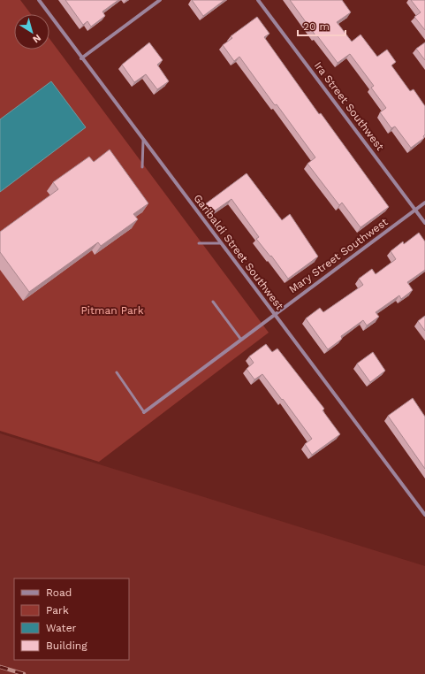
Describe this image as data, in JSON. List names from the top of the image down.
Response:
{
  "streets": {
    "street": ["Ira Street Southwest", "Garibaldi Street Southwest", "Mary Street Southwest"]
  },
  "crossings": [
    ["Ira Street Southwest", "Mary Street Southwest"],
    ["Garibaldi Street Southwest", "Mary Street Southwest"]
  ],
  "parks": ["Pitman Park"],
  "legend": [
    "Road",
    "Park",
    "Water",
    "Building"
  ],
  "scale_bar": "20 m",
  "north": "bottom right"
}
